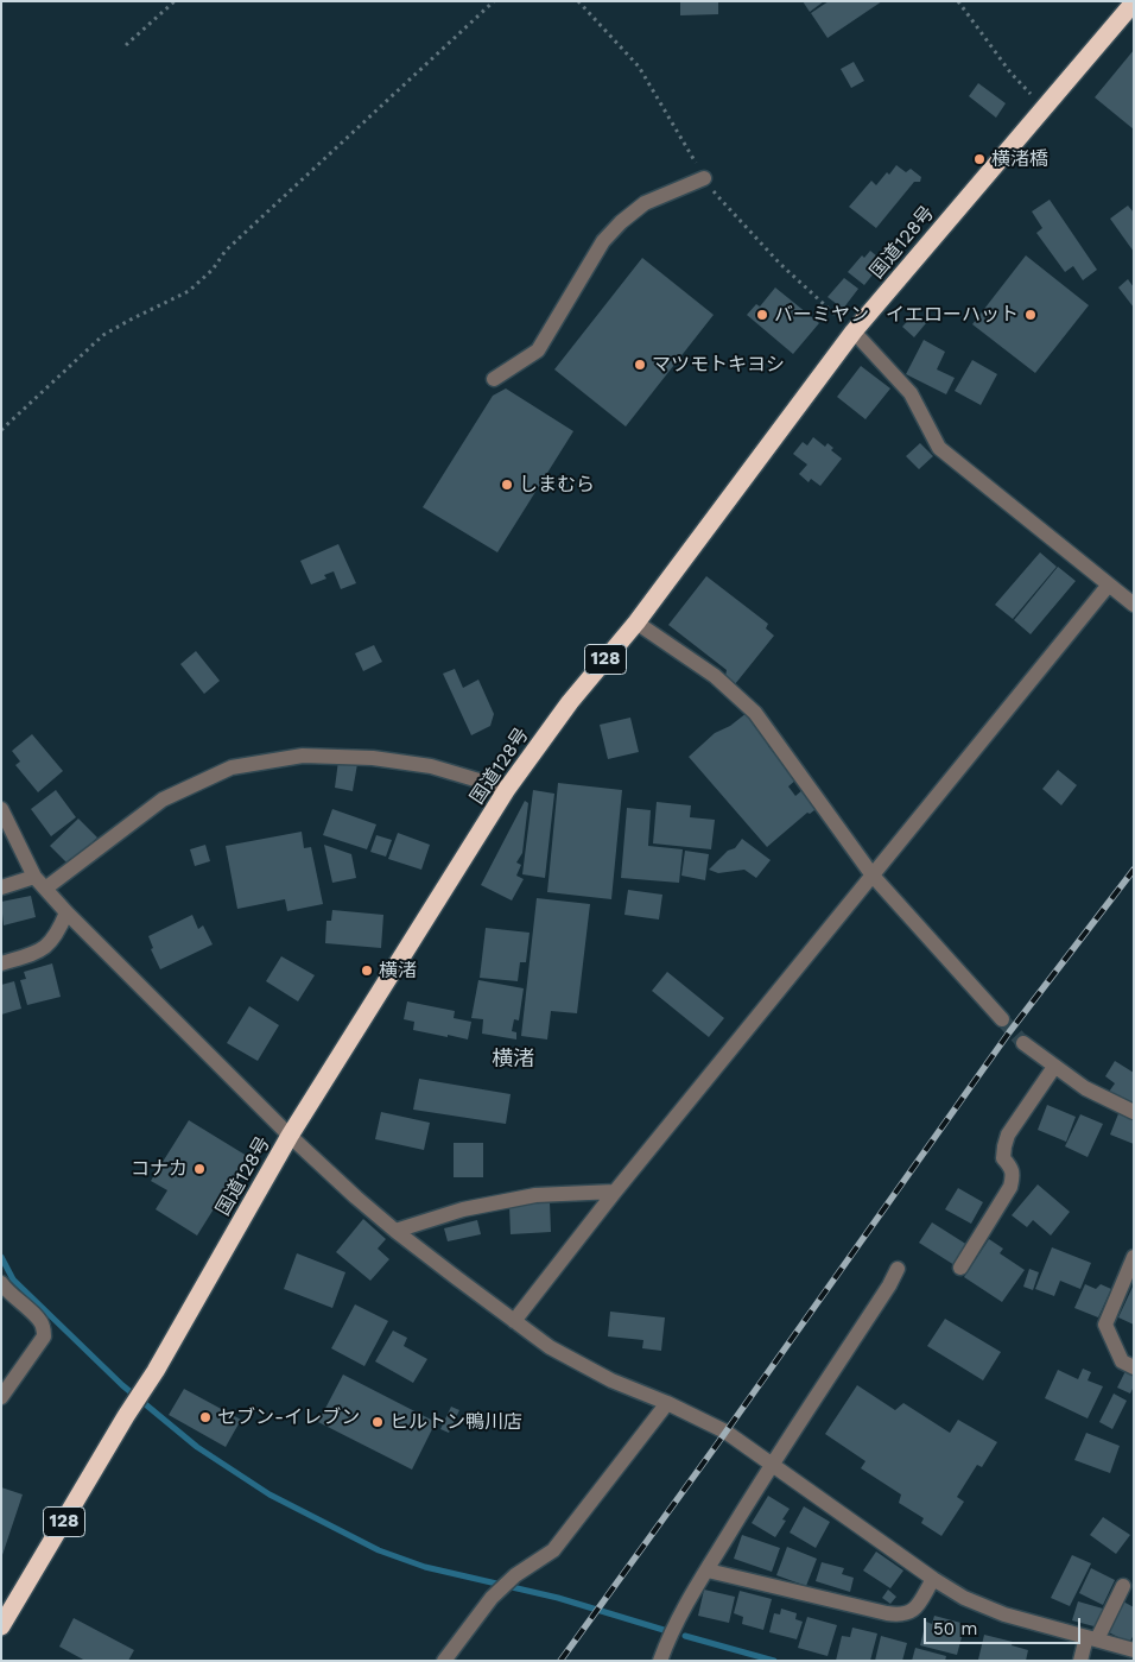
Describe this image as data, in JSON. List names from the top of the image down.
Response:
{
  "streets": {
    "highway": ["国道128号", "128"]
  },
  "districts": ["横渚"],
  "places": [
    "横渚橋",
    "バーミヤン",
    "イエローハット",
    "マツモトキヨシ",
    "しまむら",
    "横渚",
    "コナカ",
    "セブン-イレブン",
    "ヒルトン鴨川店"
  ],
  "scale_bar": "50 m"
}
